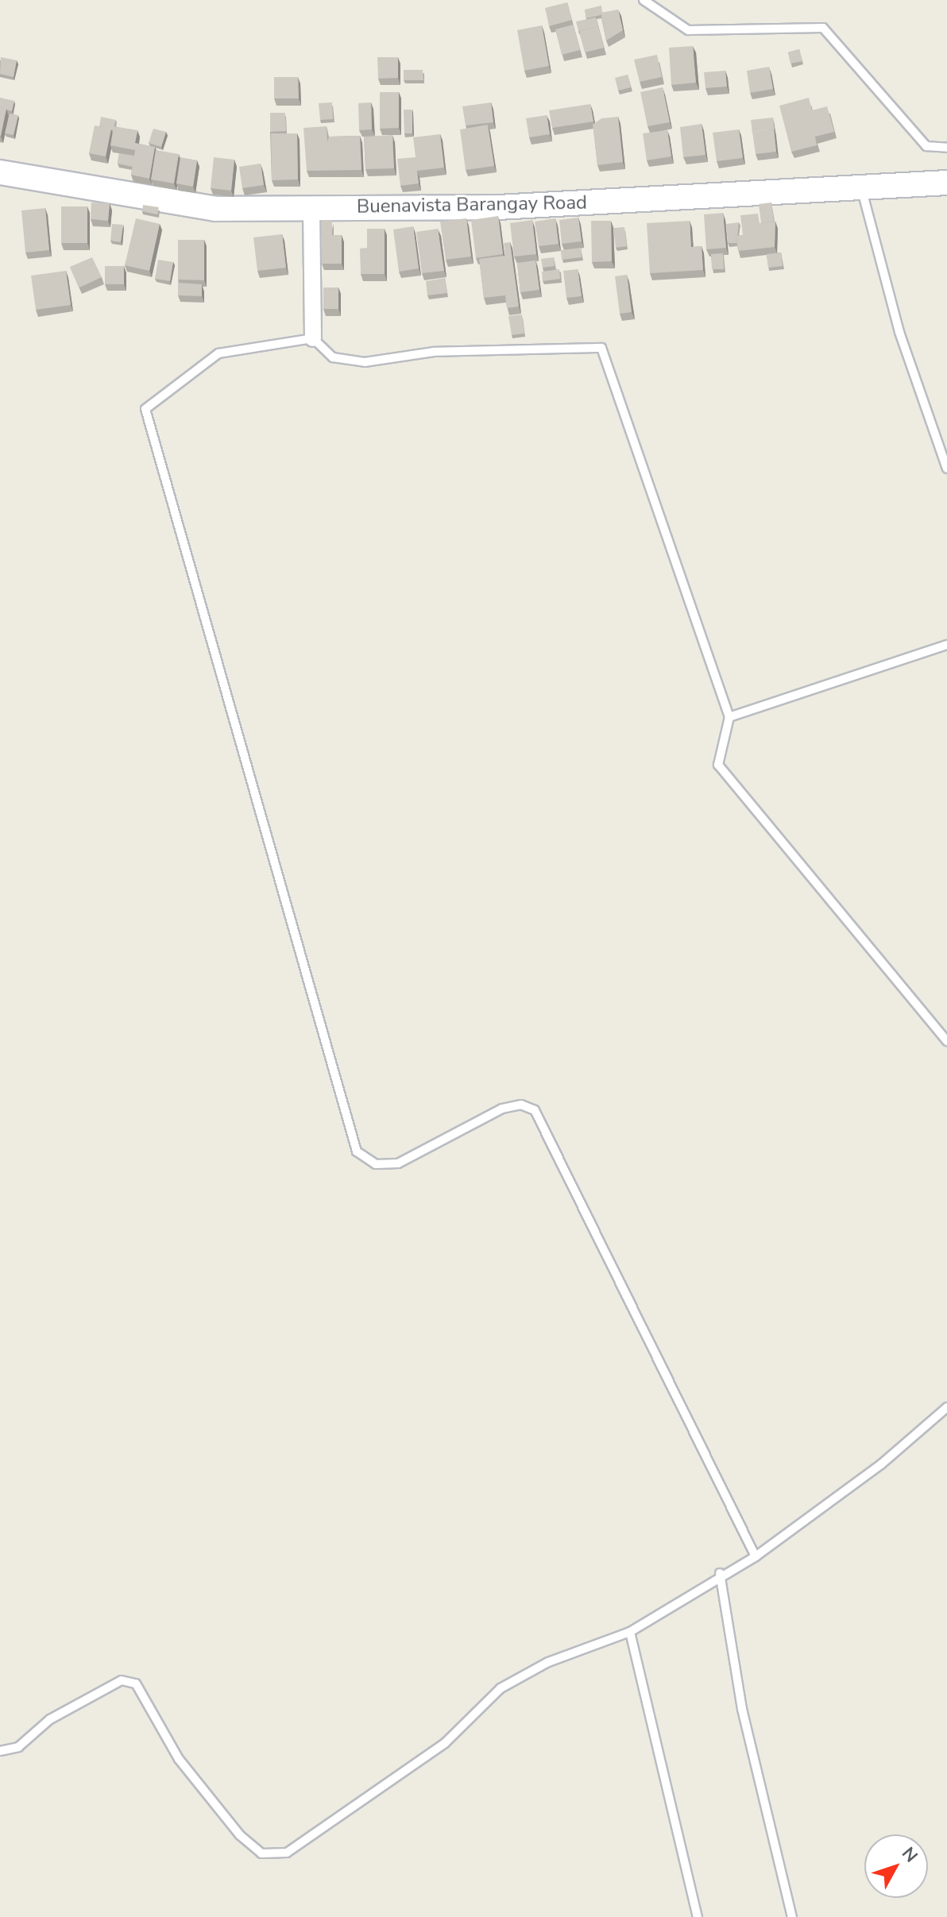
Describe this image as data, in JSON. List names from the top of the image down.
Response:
{
  "streets": {
    "street": ["Buenavista Barangay Road"]
  },
  "north": "top right"
}
